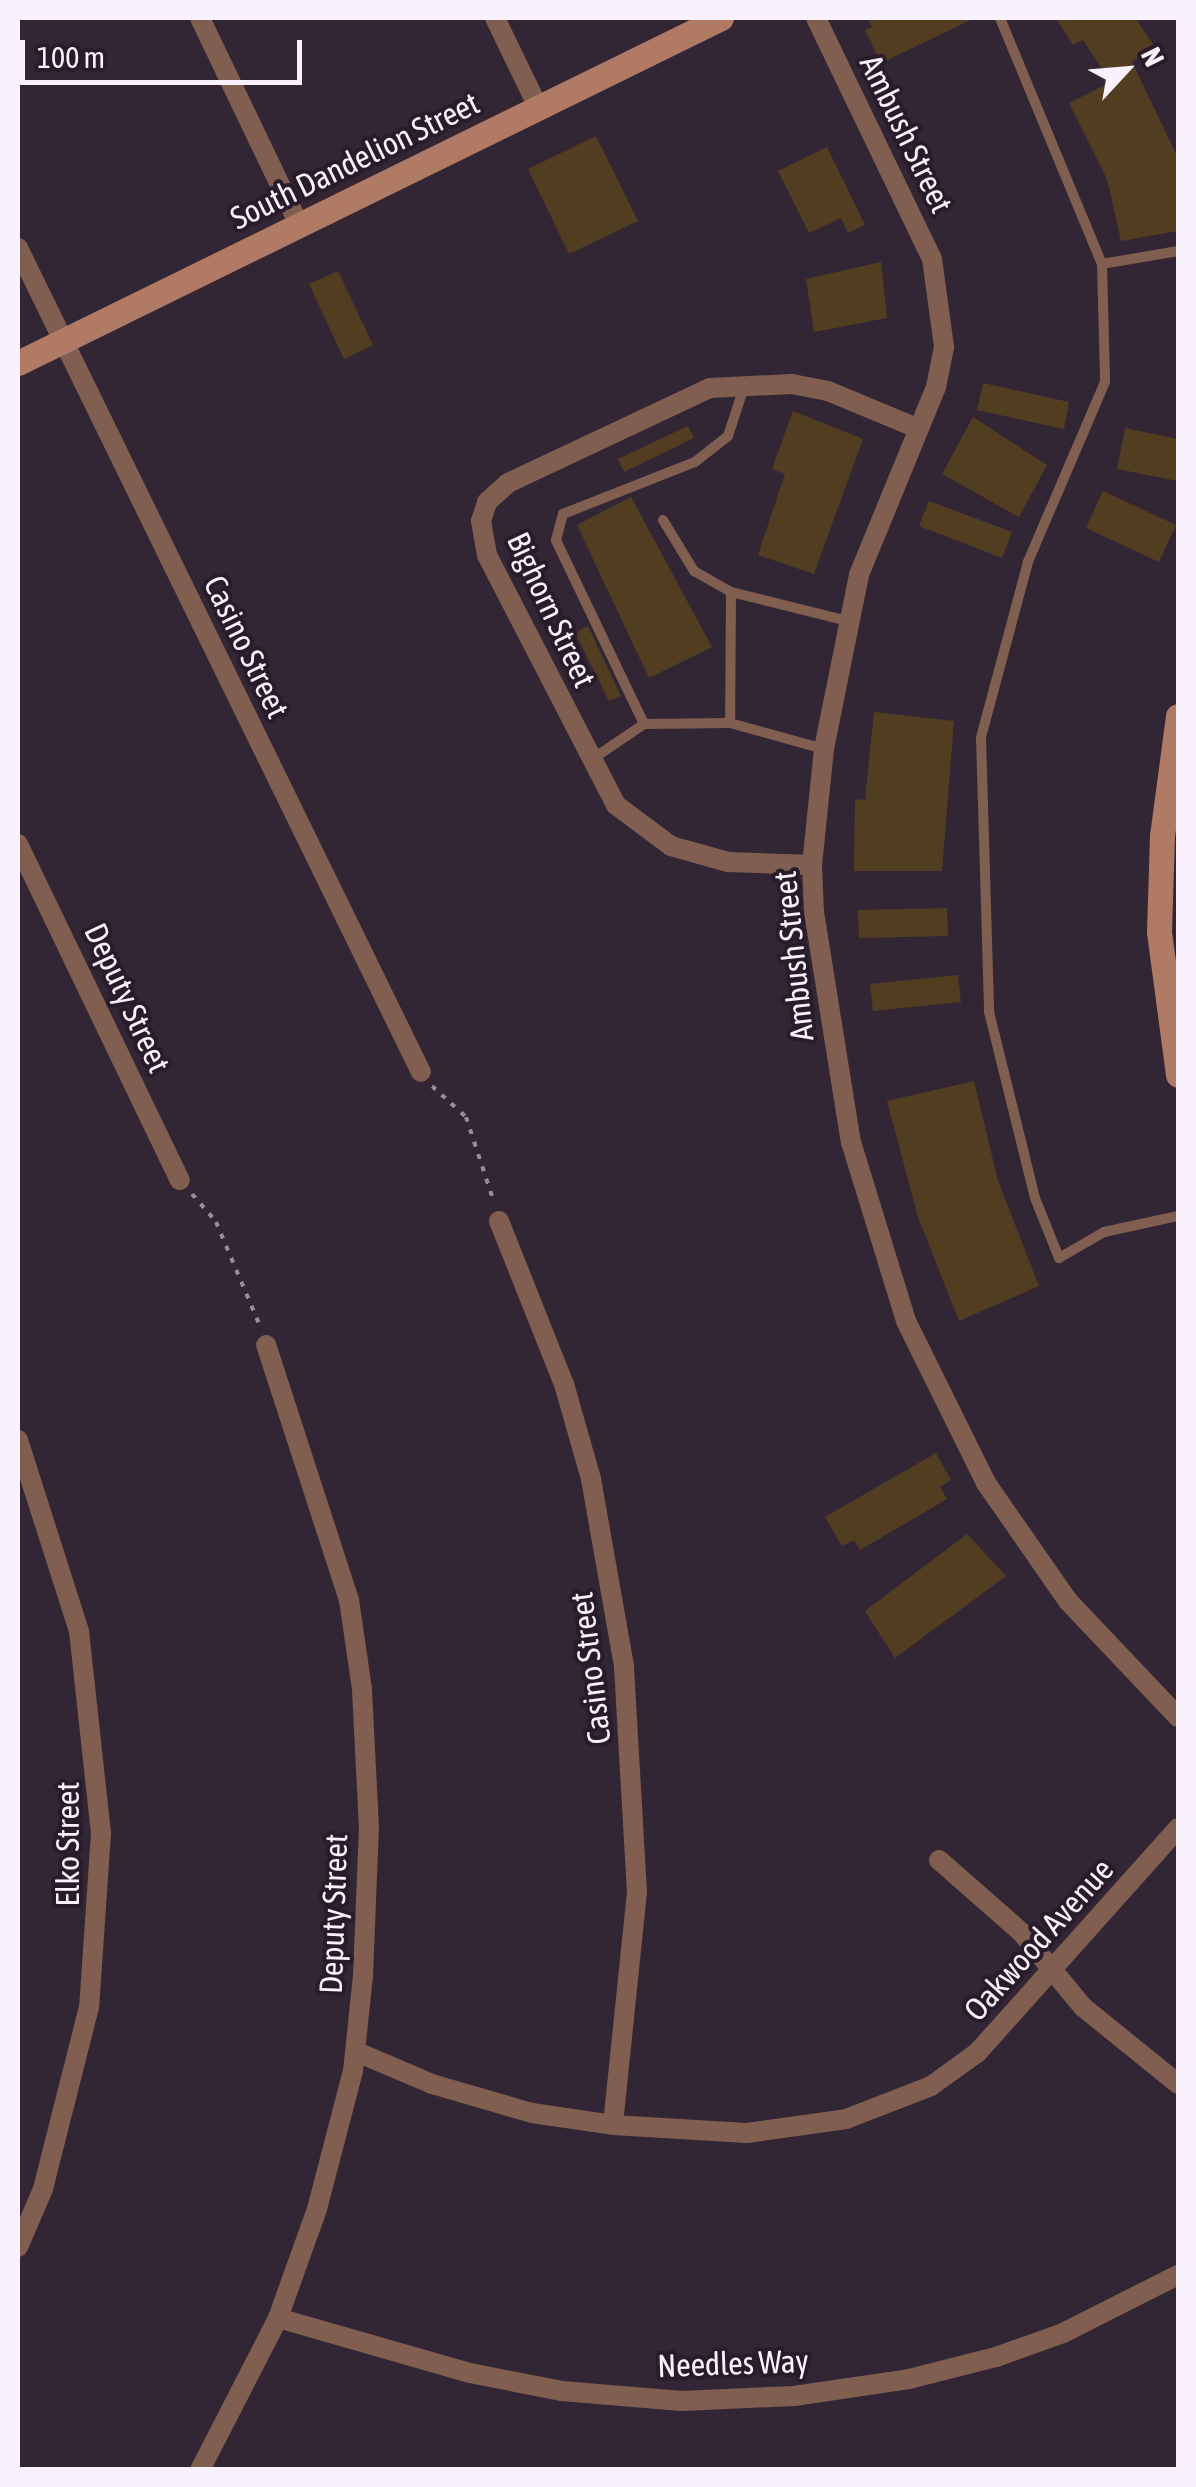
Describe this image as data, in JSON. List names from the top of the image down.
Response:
{
  "streets": {
    "street": [
      "Ambush Street",
      "South Dandelion Street",
      "Bighorn Street",
      "Casino Street",
      "Deputy Street",
      "Elko Street",
      "Oakwood Avenue",
      "Needles Way"
    ]
  },
  "crossings": [
    ["Ambush Street", "Bighorn Street"],
    ["South Dandelion Street", "Casino Street"],
    ["Casino Street", "Oakwood Avenue"],
    ["Deputy Street", "Oakwood Avenue"],
    ["Deputy Street", "Needles Way"]
  ],
  "scale_bar": "100 m",
  "north": "top right"
}
